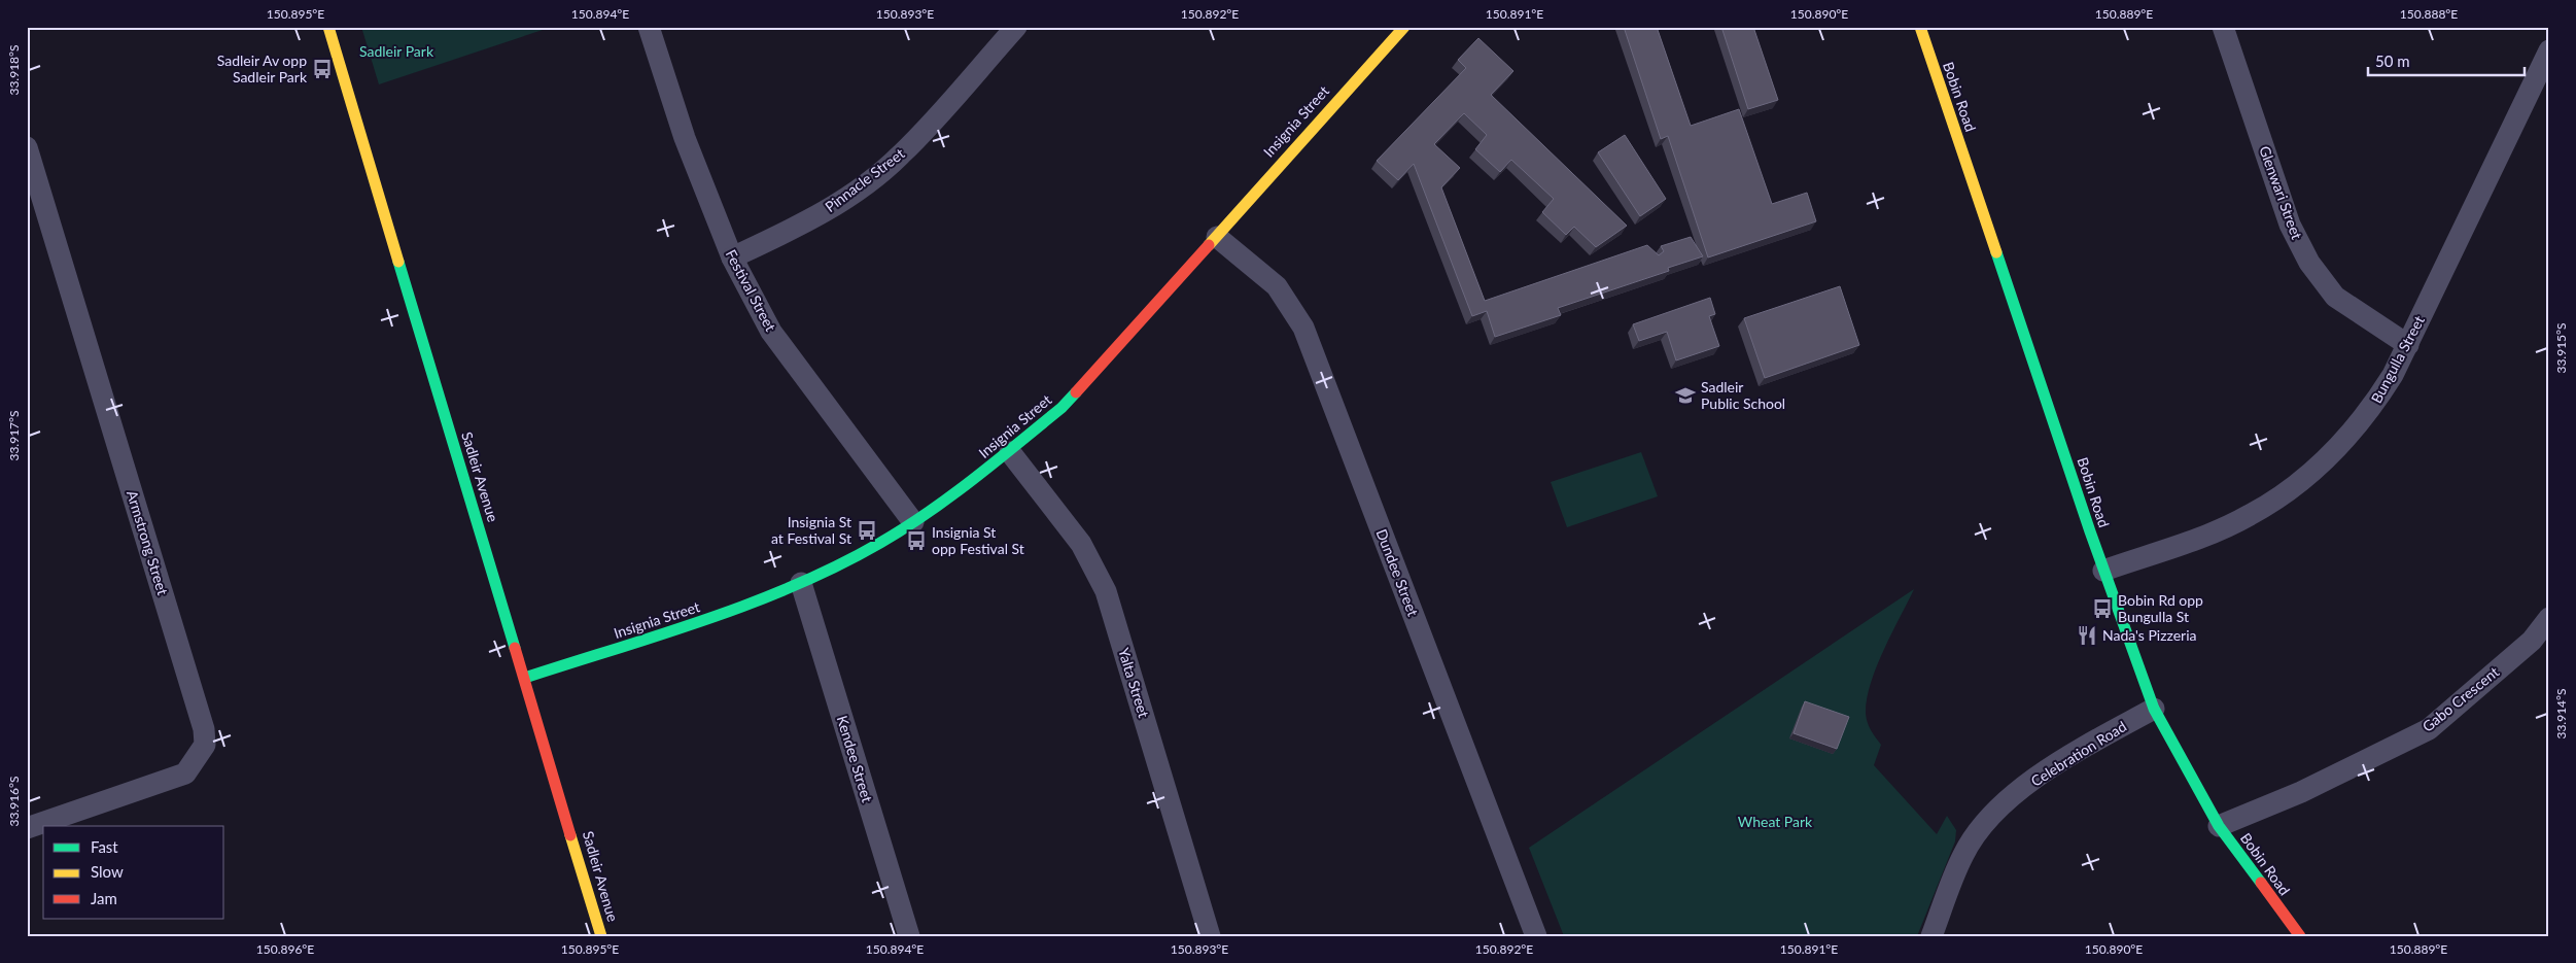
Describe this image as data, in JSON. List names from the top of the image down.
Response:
{
  "streets": {
    "street": [
      "Bobin Road",
      "Insignia Street",
      "Pinnacle Street",
      "Glenwari Street",
      "Festival Street",
      "Bungulla Street",
      "Sadleir Avenue",
      "Armstrong Street",
      "Dundee Street",
      "Yalta Street",
      "Gabo Crescent",
      "Celebration Road",
      "Kendee Street"
    ]
  },
  "crossings": [
    ["Bobin Road", "Bungulla Street"],
    ["Bobin Road", "Gabo Crescent"],
    ["Bobin Road", "Celebration Road"],
    ["Insignia Street", "Festival Street"],
    ["Insignia Street", "Sadleir Avenue"],
    ["Insignia Street", "Dundee Street"],
    ["Insignia Street", "Yalta Street"],
    ["Insignia Street", "Kendee Street"],
    ["Pinnacle Street", "Festival Street"],
    ["Glenwari Street", "Bungulla Street"]
  ],
  "parks": ["Sadleir Park", "Wheat Park"],
  "places": {
    "bus stop": [
      "Sadleir Av opp Sadleir Park",
      "Insignia St at Festival St",
      "Insignia St opp Festival St",
      "Bobin Rd opp Bungulla St"
    ],
    "school or university": ["Sadleir Public School"],
    "restaurant": ["Nada's Pizzeria"]
  },
  "legend": ["Fast", "Slow", "Jam"],
  "scale_bar": "50 m",
  "coordinates": [
    "150.895°E",
    "150.894°E",
    "150.893°E",
    "150.892°E",
    "150.891°E",
    "150.890°E",
    "150.889°E",
    "150.888°E",
    "33.918°S",
    "33.915°S",
    "33.917°S",
    "33.914°S",
    "33.916°S",
    "150.896°E"
  ]
}
